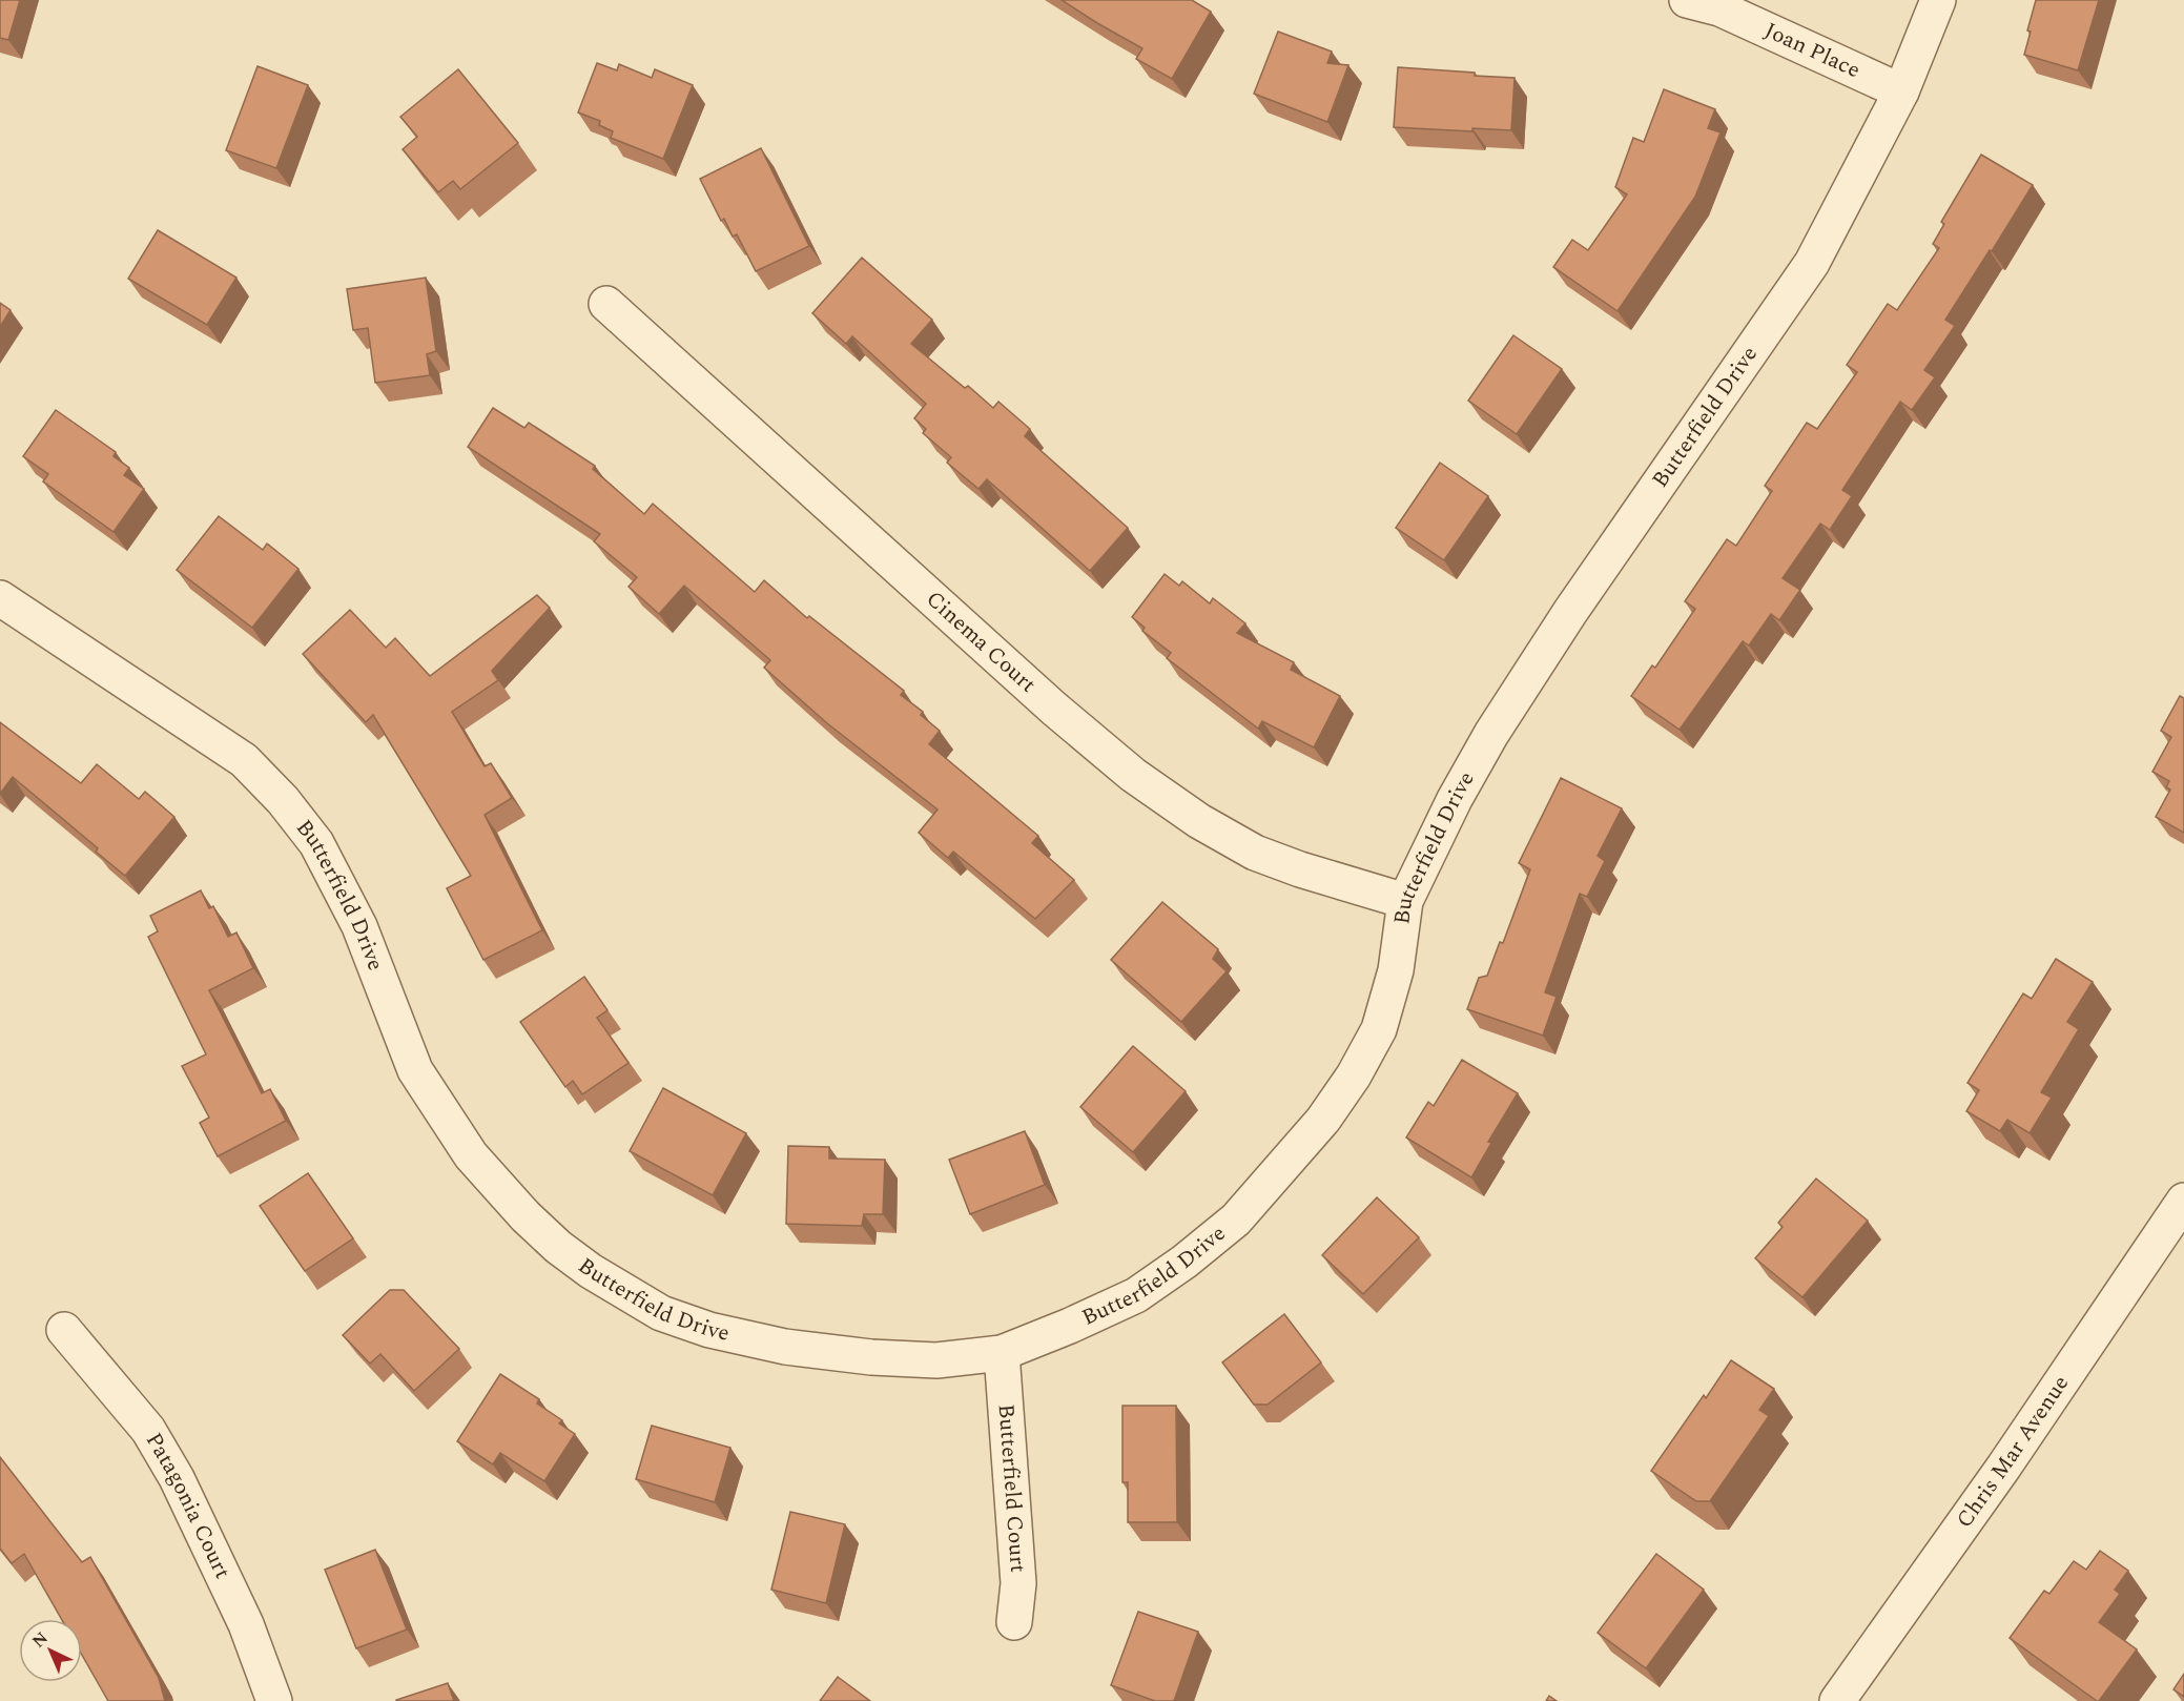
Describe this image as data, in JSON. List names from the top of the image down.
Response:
{
  "streets": {
    "street": [
      "Joan Place",
      "Butterfield Drive",
      "Cinema Court",
      "Chris Mar Avenue",
      "Butterfield Court",
      "Patagonia Court"
    ]
  },
  "crossings": [
    ["Joan Place", "Butterfield Drive"],
    ["Butterfield Drive", "Cinema Court"],
    ["Butterfield Drive", "Butterfield Court"]
  ],
  "north": "top left"
}
